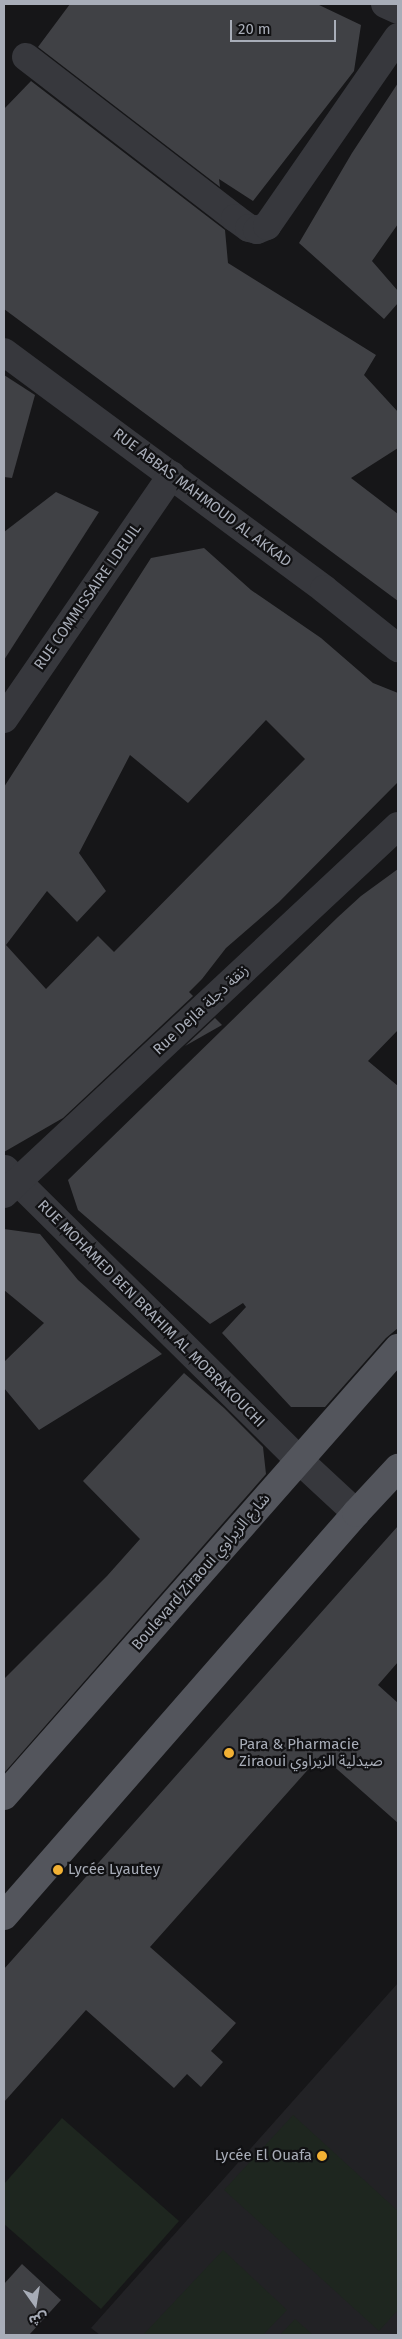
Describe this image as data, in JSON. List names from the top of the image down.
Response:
{
  "streets": {
    "main road": ["Boulevard Ziraoui شارع الزيراوي"],
    "street": [
      "RUE ABBAS MAHMOUD AL AKKAD",
      "RUE COMMISSAIRE LDEUIL",
      "Rue Dejla زنقة دجلة",
      "RUE MOHAMED BEN BRAHIM AL MOBRAKOUCHI"
    ]
  },
  "crossings": [
    ["RUE ABBAS MAHMOUD AL AKKAD", "RUE COMMISSAIRE LDEUIL"],
    ["Rue Dejla زنقة دجلة", "RUE MOHAMED BEN BRAHIM AL MOBRAKOUCHI"],
    ["RUE MOHAMED BEN BRAHIM AL MOBRAKOUCHI", "Boulevard Ziraoui شارع الزيراوي"]
  ],
  "places": ["Para & Pharmacie Ziraoui صيدلية الزيراوي", "Lycée Lyautey", "Lycée El Ouafa"],
  "scale_bar": "20 m",
  "north": "bottom"
}
